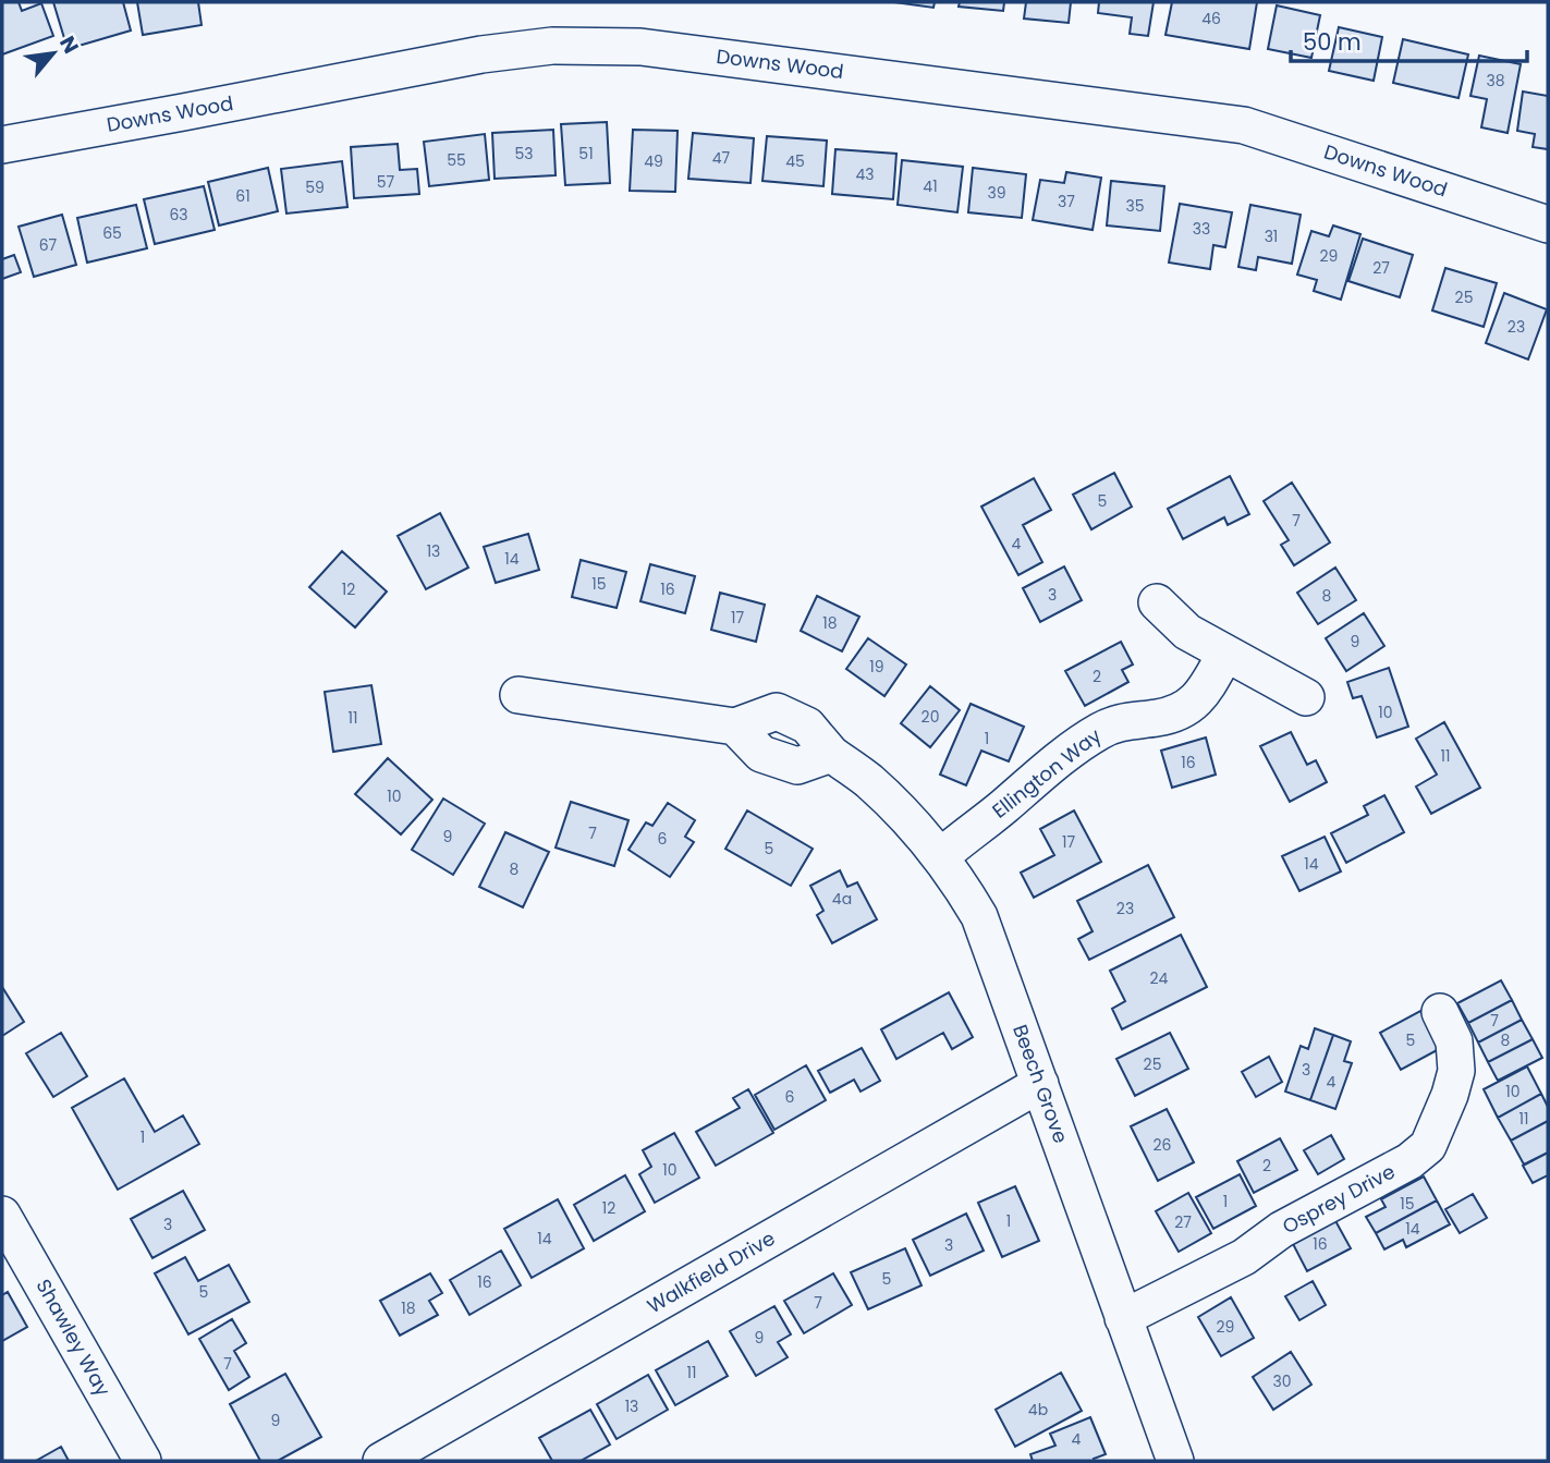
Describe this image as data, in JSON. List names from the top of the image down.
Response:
{
  "streets": {
    "street": [
      "Downs Wood",
      "Ellington Way",
      "Beech Grove",
      "Osprey Drive",
      "Walkfield Drive",
      "Shawley Way"
    ]
  },
  "crossings": [
    ["Ellington Way", "Beech Grove"],
    ["Beech Grove", "Osprey Drive"],
    ["Beech Grove", "Walkfield Drive"]
  ],
  "house_numbers": [
    "46",
    "38",
    "53",
    "51",
    "47",
    "55",
    "49",
    "45",
    "43",
    "57",
    "41",
    "59",
    "39",
    "61",
    "37",
    "35",
    "63",
    "33",
    "65",
    "31",
    "67",
    "29",
    "27",
    "25",
    "23",
    "5",
    "7",
    "4",
    "13",
    "14",
    "15",
    "12",
    "16",
    "3",
    "8",
    "17",
    "18",
    "9",
    "19",
    "2",
    "10",
    "20",
    "11",
    "1",
    "11",
    "16",
    "10",
    "7",
    "9",
    "6",
    "17",
    "5",
    "14",
    "8",
    "4a",
    "23",
    "24",
    "7",
    "5",
    "8",
    "25",
    "3",
    "4",
    "10",
    "6",
    "11",
    "1",
    "26",
    "2",
    "10",
    "1",
    "15",
    "12",
    "1",
    "27",
    "3",
    "14",
    "14",
    "16",
    "3",
    "5",
    "16",
    "5",
    "7",
    "18",
    "29",
    "9",
    "7",
    "11",
    "30",
    "13",
    "4b",
    "9",
    "4"
  ],
  "scale_bar": "50 m",
  "north": "top right"
}
